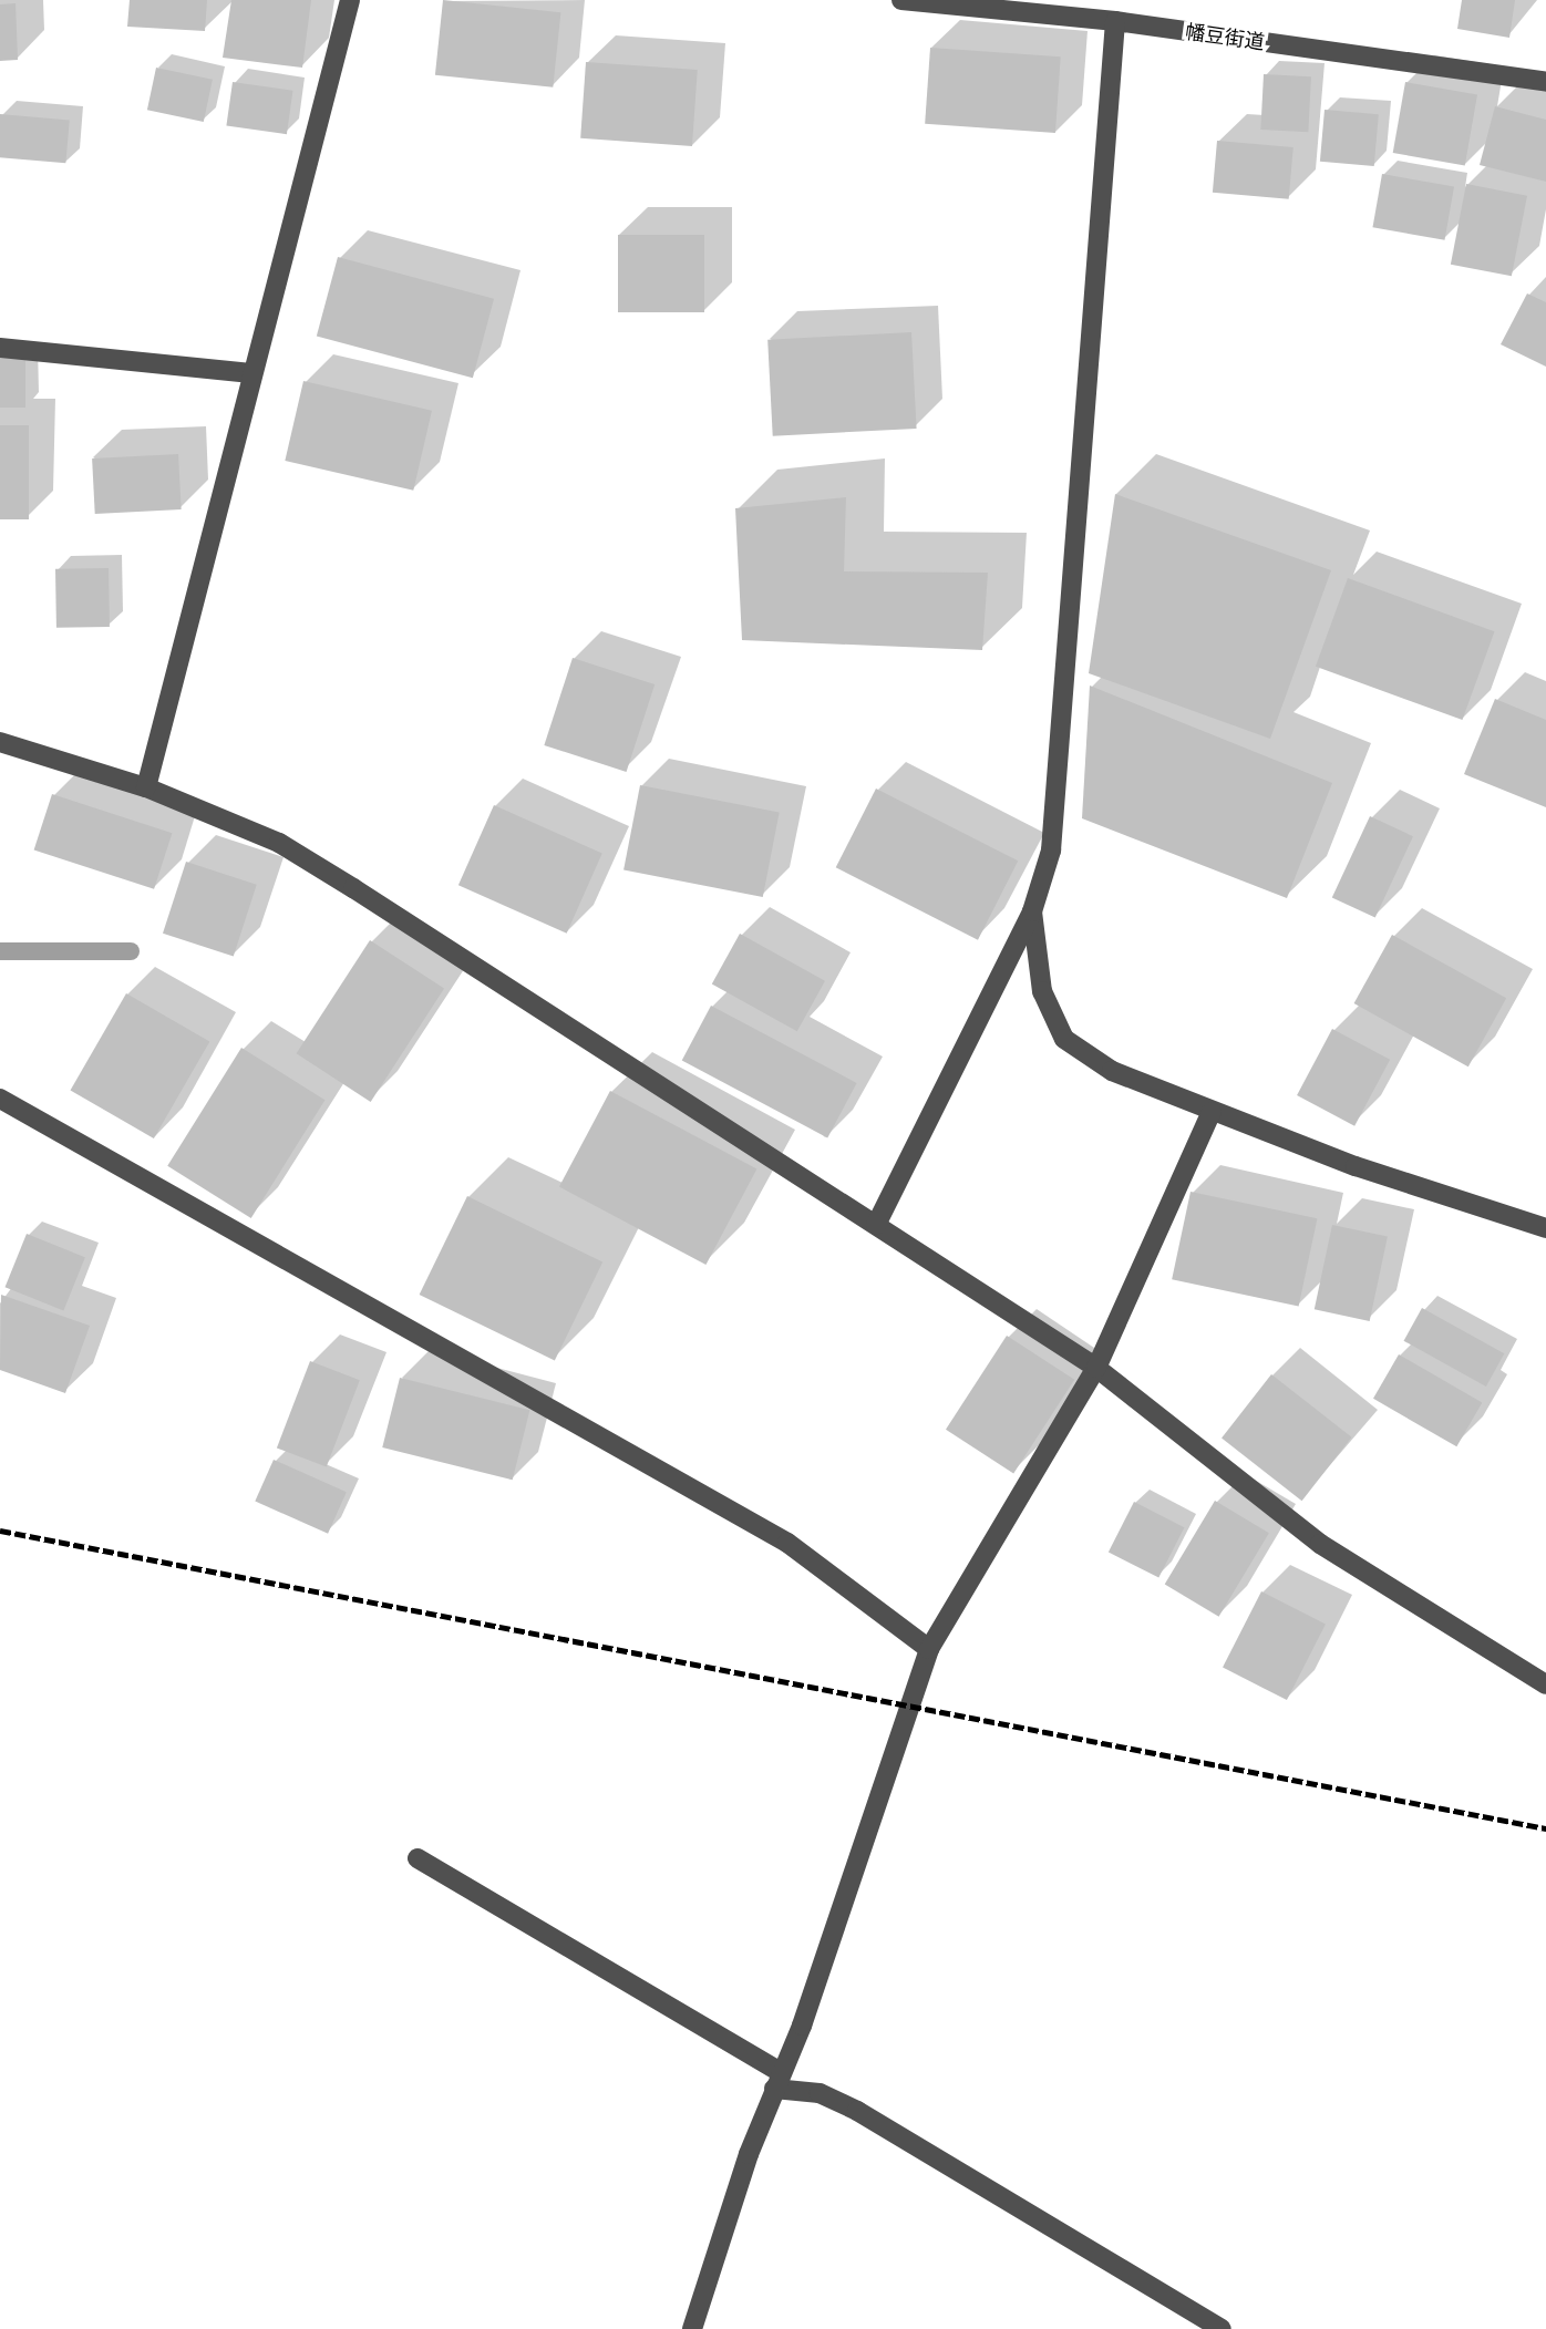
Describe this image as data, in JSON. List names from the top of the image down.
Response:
{
  "streets": {
    "street": ["幡豆街道"]
  }
}
